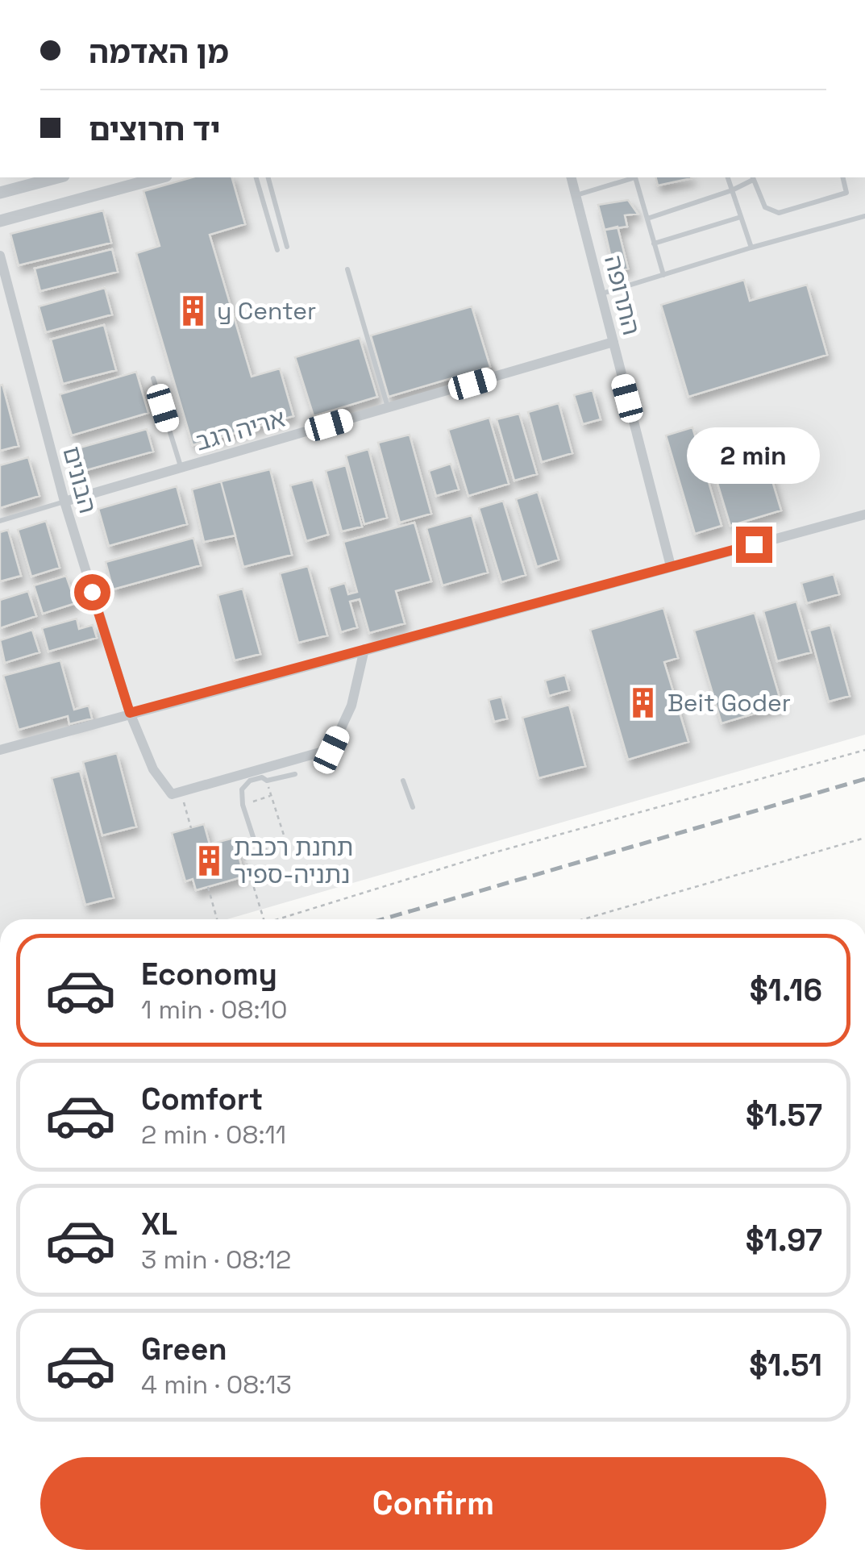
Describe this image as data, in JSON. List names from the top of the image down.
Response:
{
  "streets": {
    "street": ["התרופה", "אריה רגב", "הבונים"]
  },
  "crossings": [
    ["התרופה", "אריה רגב"],
    ["אריה רגב", "הבונים"]
  ],
  "places": {
    "building": ["y Center", "Beit Goder", "תחנת רכבת נתניה-ספיר"]
  },
  "page": {
    "banner": ["מן האדמה", "יד חרוצים"],
    "bubble": "2 min",
    "list": [
      {
        "name": "Economy",
        "note": "1 min · 08:10",
        "value": "$1.16"
      },
      {
        "name": "Comfort",
        "note": "2 min · 08:11",
        "value": "$1.57"
      },
      {
        "name": "XL",
        "note": "3 min · 08:12",
        "value": "$1.97"
      },
      {
        "name": "Green",
        "note": "4 min · 08:13",
        "value": "$1.51"
      }
    ],
    "buttons": "Confirm"
  }
}
